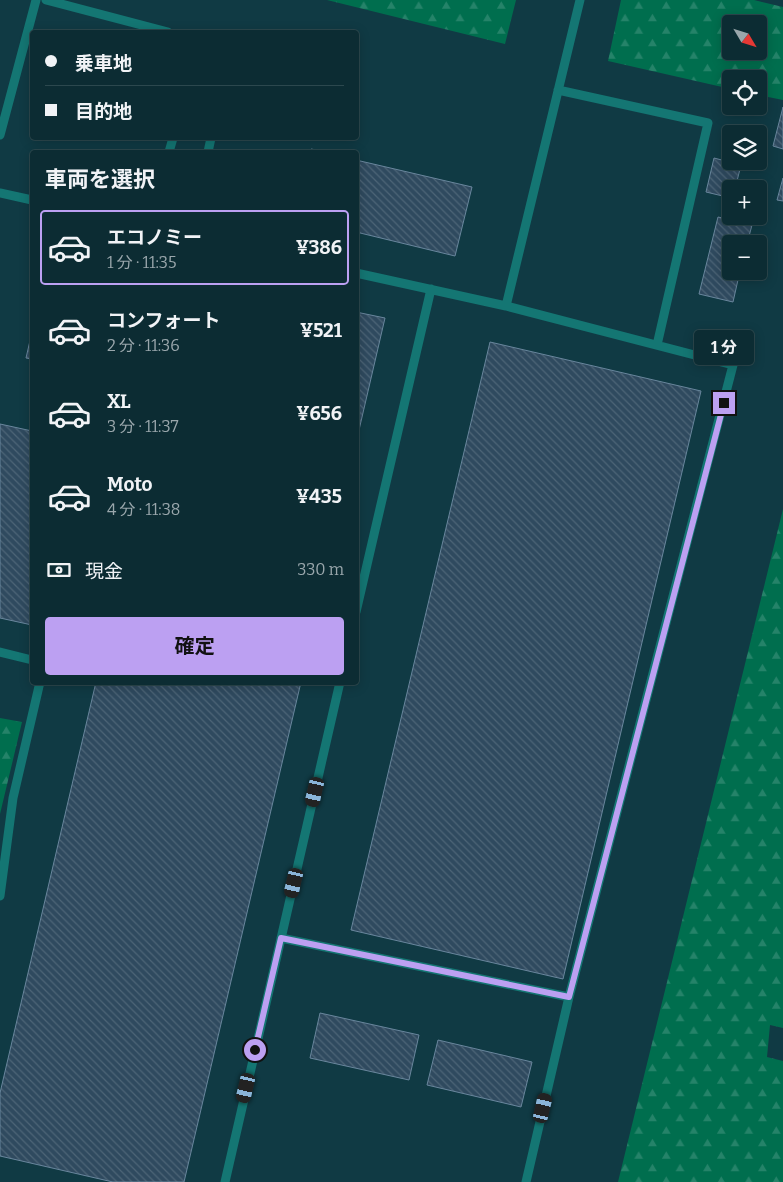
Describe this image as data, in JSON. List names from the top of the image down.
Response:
{
  "north": "bottom right",
  "page": {
    "map_buttons": ["+", "−"],
    "banner": ["乗車地", "目的地"],
    "heading": "車両を選択",
    "list": [
      {
        "name": "エコノミー",
        "note": "1 分 · 11:35",
        "value": "¥386"
      },
      {
        "name": "コンフォート",
        "note": "2 分 · 11:36",
        "value": "¥521"
      },
      {
        "name": "XL",
        "note": "3 分 · 11:37",
        "value": "¥656"
      },
      {
        "name": "Moto",
        "note": "4 分 · 11:38",
        "value": "¥435"
      }
    ],
    "bubble": "1 分",
    "pay": ["現金", "330 m"],
    "buttons": "確定"
  }
}
